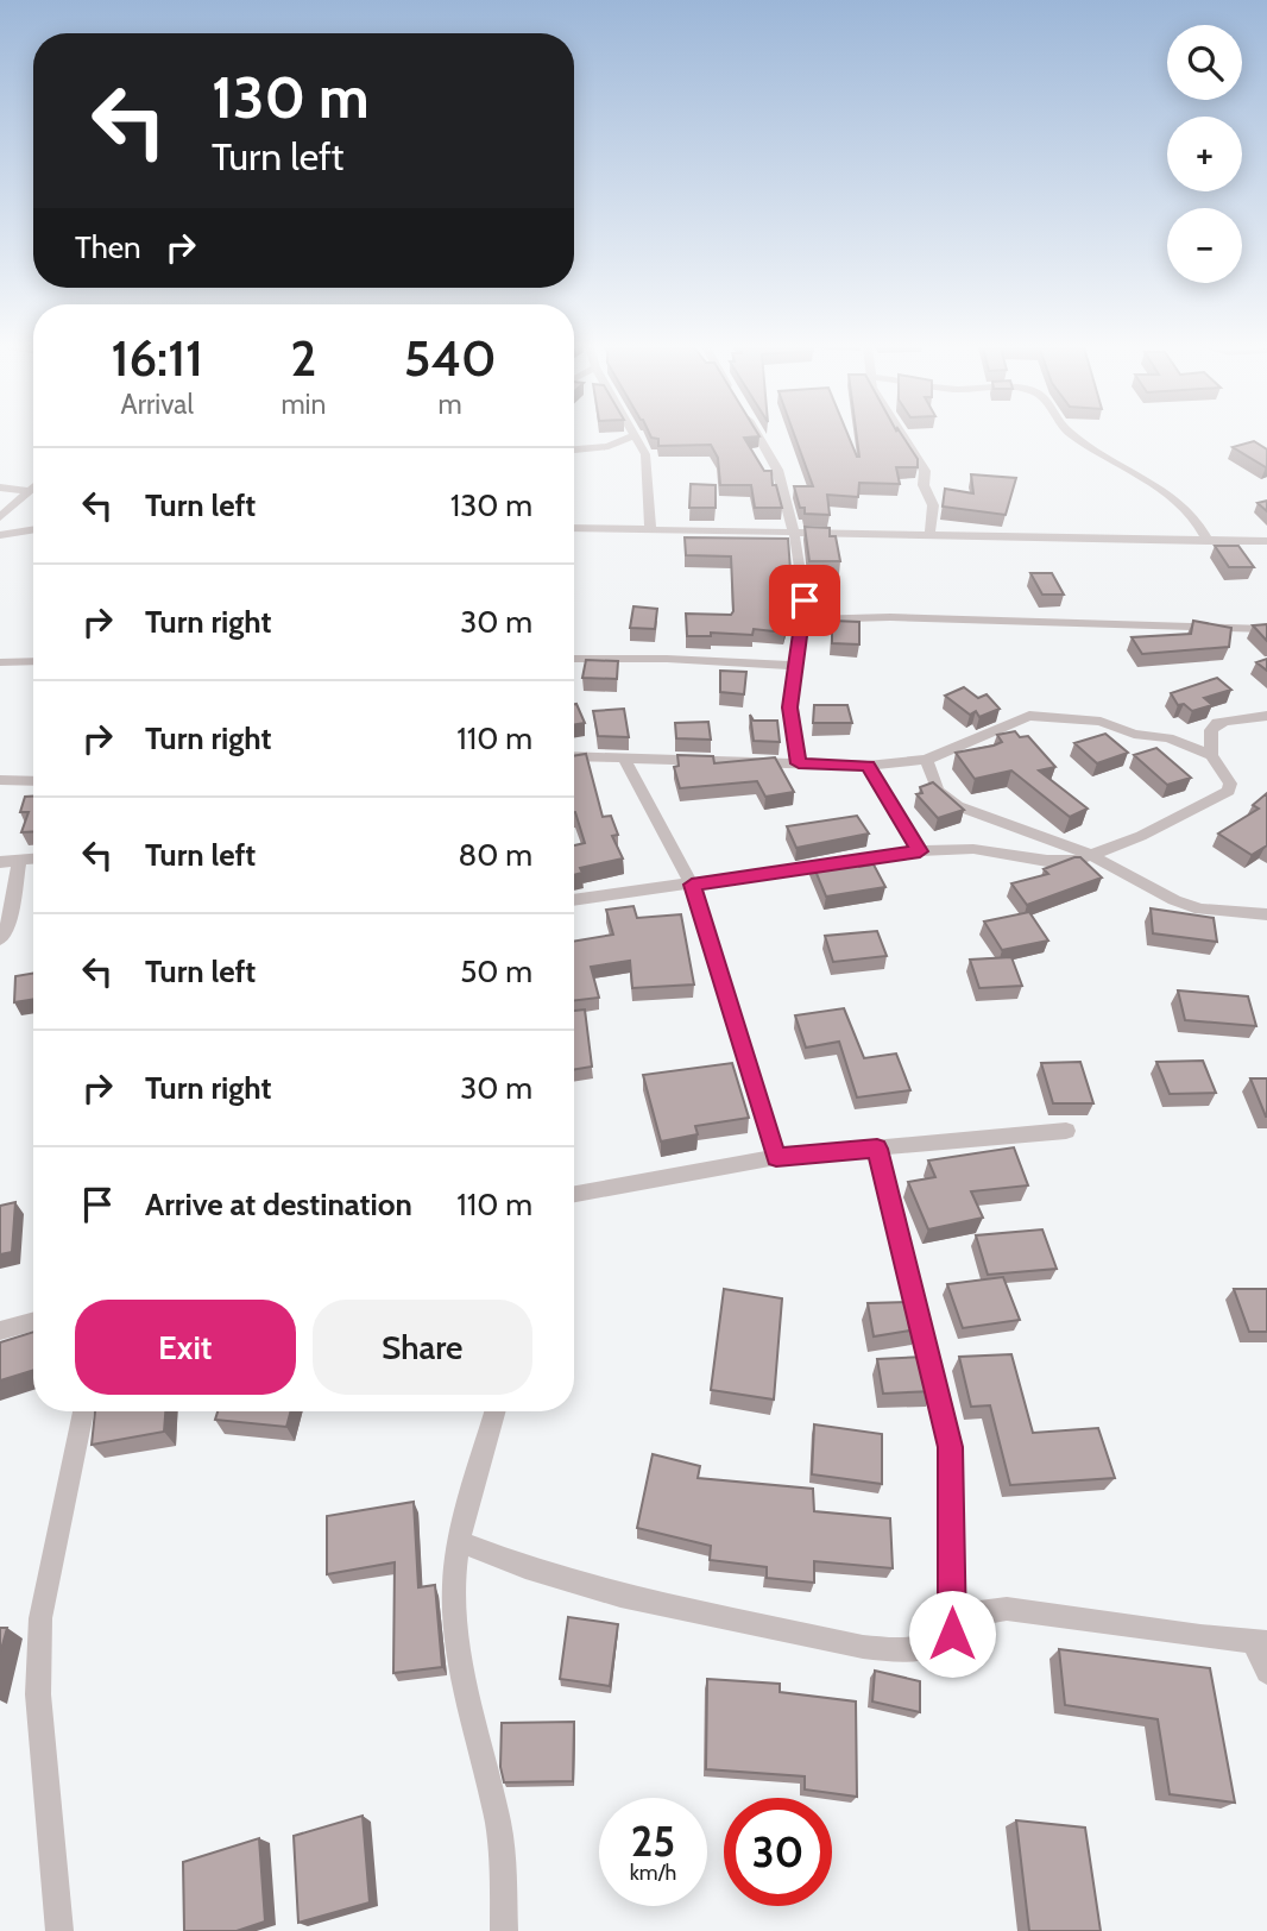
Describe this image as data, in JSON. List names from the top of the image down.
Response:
{
  "page": {
    "map_buttons": ["+", "−"],
    "turn": ["130 m", "Turn left"],
    "then": "Then",
    "eta": [
      "16:11",
      "Arrival",
      "2",
      "min",
      "540",
      "m"
    ],
    "list": [
      {
        "name": "Turn left",
        "value": "130 m"
      },
      {
        "name": "Turn right",
        "value": "30 m"
      },
      {
        "name": "Turn right",
        "value": "110 m"
      },
      {
        "name": "Turn left",
        "value": "80 m"
      },
      {
        "name": "Turn left",
        "value": "50 m"
      },
      {
        "name": "Turn right",
        "value": "30 m"
      },
      {
        "name": "Arrive at destination",
        "value": "110 m"
      }
    ],
    "buttons": ["Exit", "Share"],
    "speed": "25 km/h",
    "limit": "30"
  }
}
